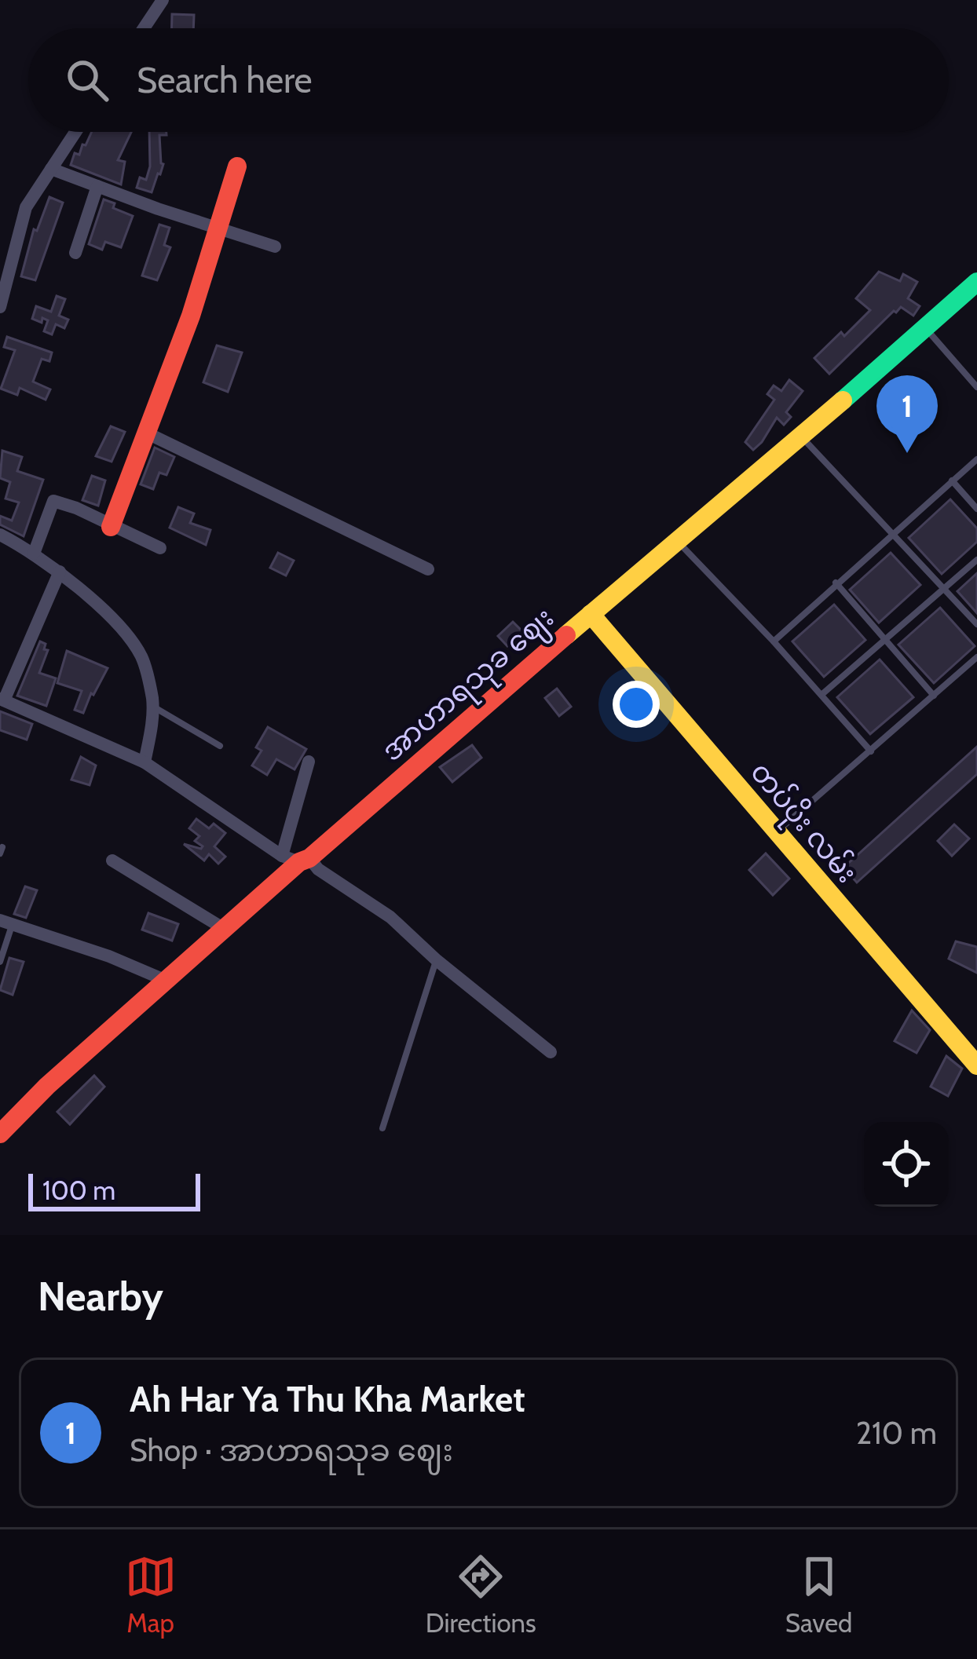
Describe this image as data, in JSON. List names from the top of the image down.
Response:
{
  "streets": {
    "street": ["အာဟာရသုခ ဈေး", "တပ်ပိုး လမ်း"]
  },
  "crossings": [
    ["အာဟာရသုခ ဈေး", "တပ်ပိုး လမ်း"]
  ],
  "scale_bar": "100 m",
  "page": {
    "search": "Search here",
    "pins": "1",
    "scale": "100 m",
    "heading": "Nearby",
    "list": [
      {
        "mark": "1",
        "name": "Ah Har Ya Thu Kha Market",
        "note": "Shop · အာဟာရသုခ ဈေး",
        "value": "210 m"
      }
    ],
    "nav": ["Map", "Directions", "Saved"]
  }
}
